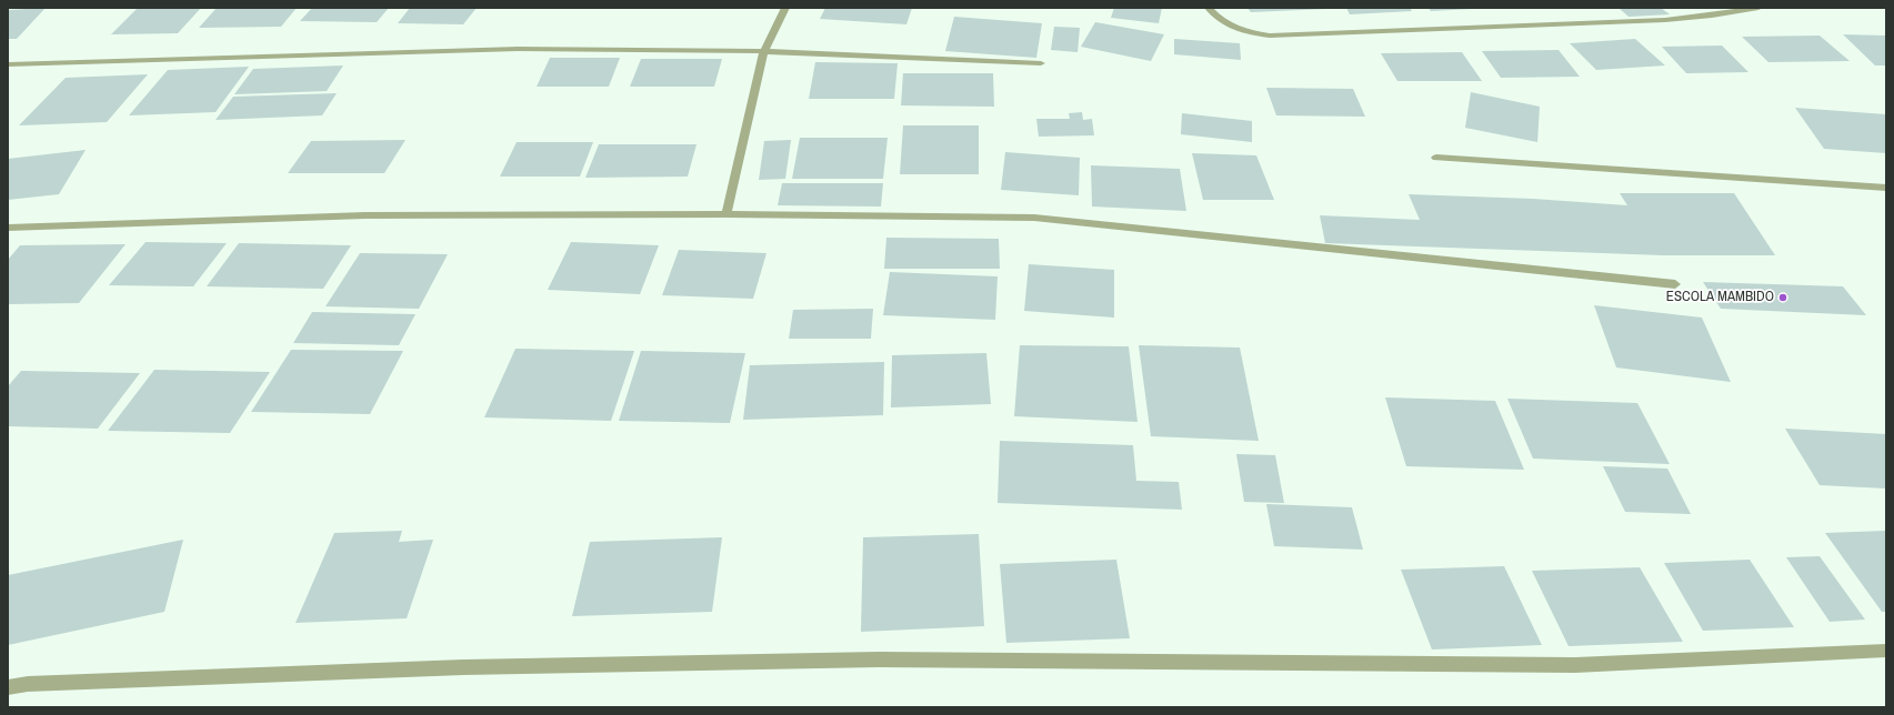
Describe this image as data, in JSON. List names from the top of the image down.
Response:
{
  "places": ["ESCOLA MAMBIDO"]
}
